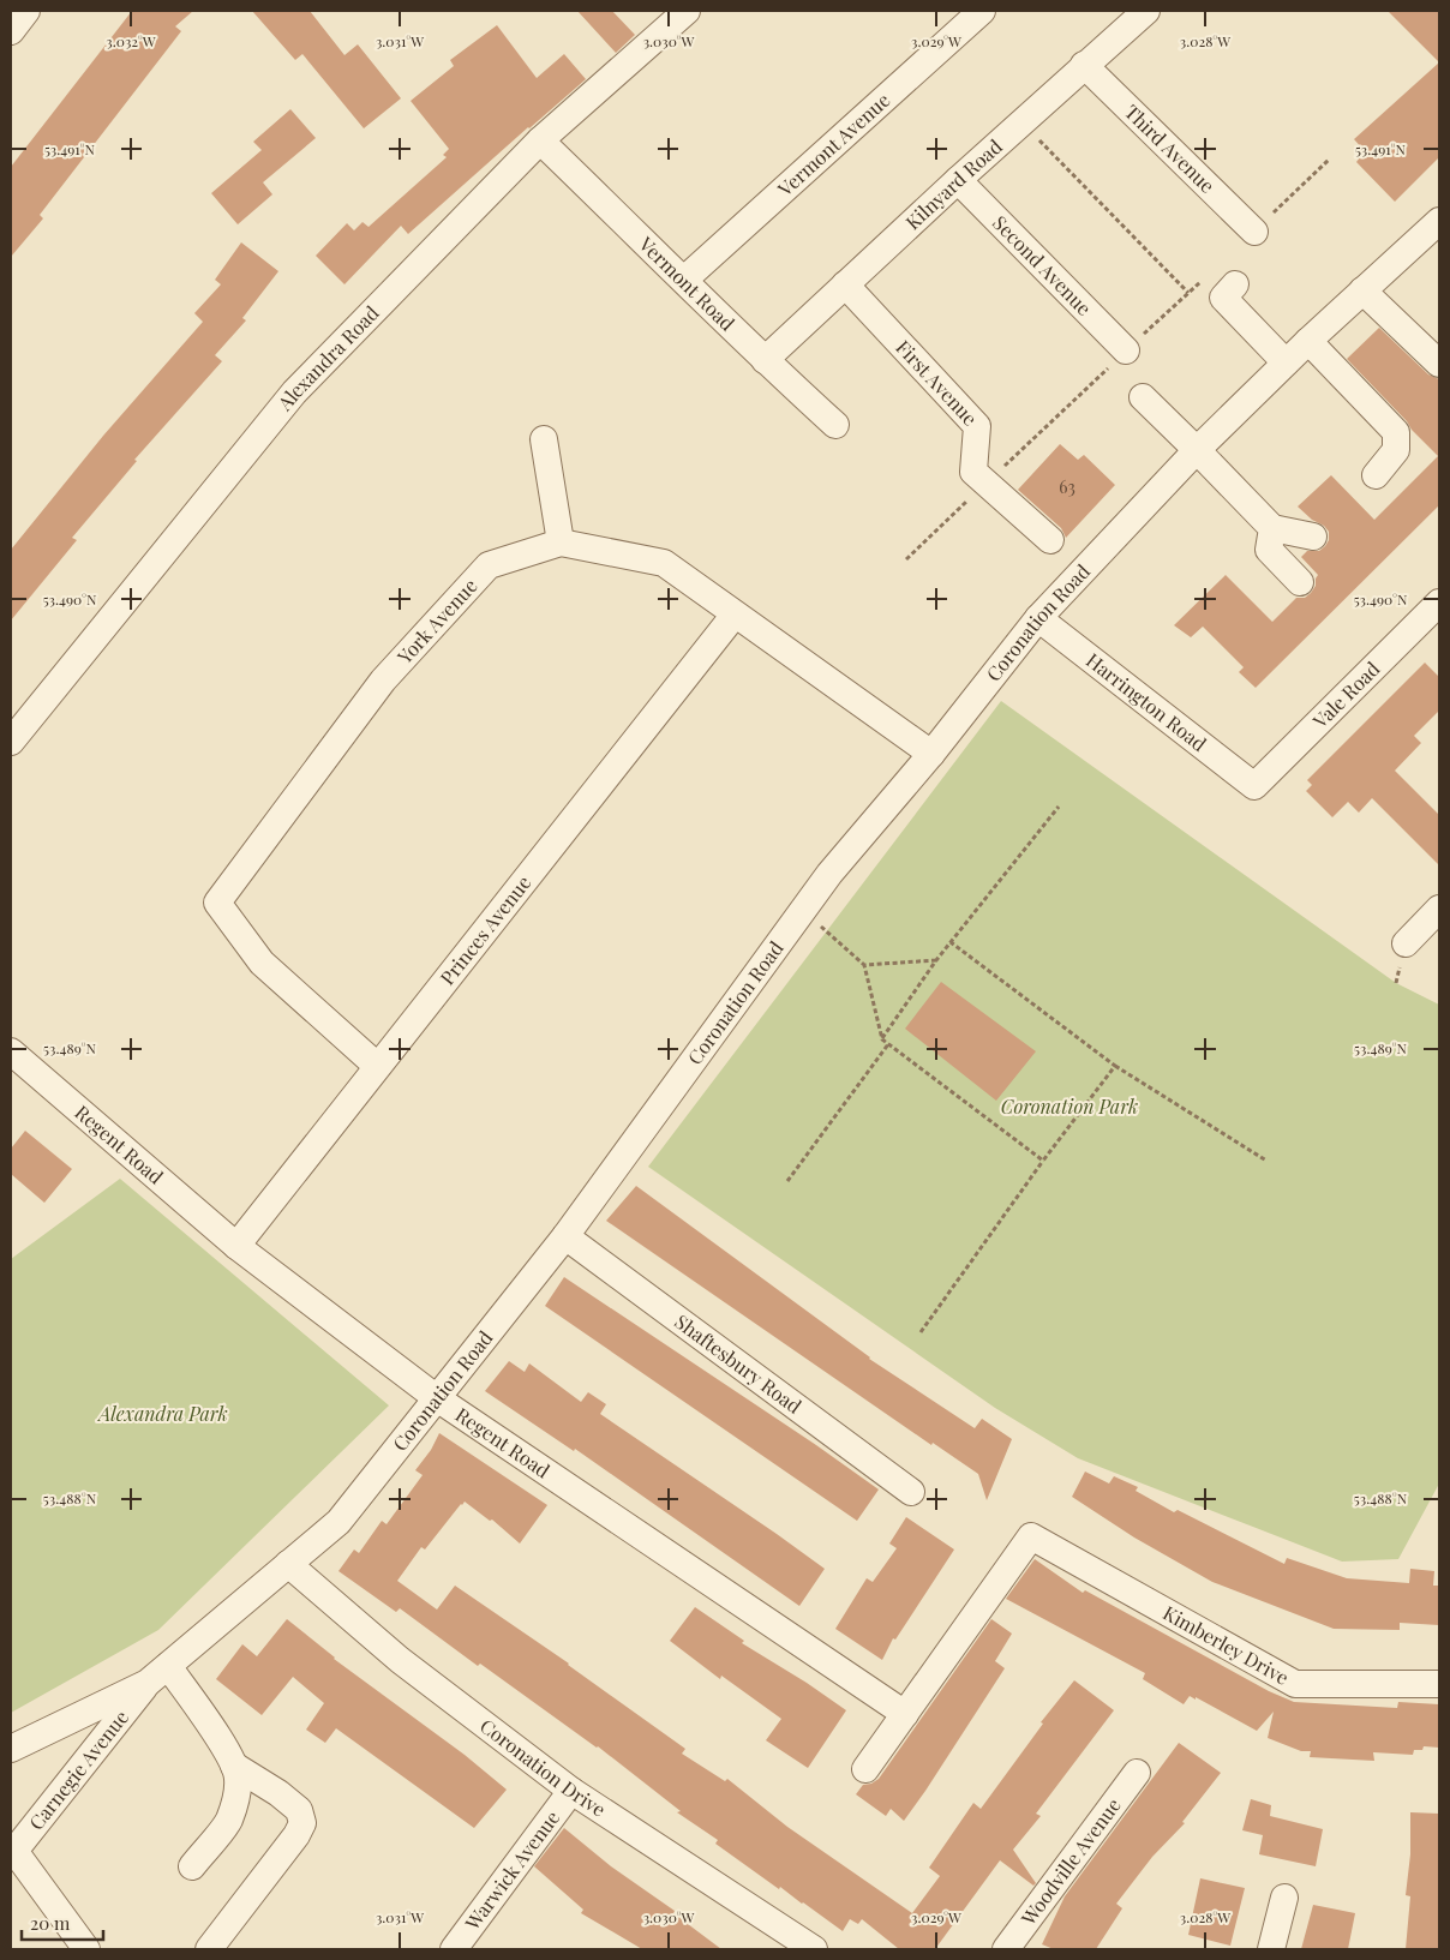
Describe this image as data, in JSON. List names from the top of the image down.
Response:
{
  "streets": {
    "street": [
      "Vermont Avenue",
      "Third Avenue",
      "Kilnyard Road",
      "Second Avenue",
      "Vermont Road",
      "Alexandra Road",
      "First Avenue",
      "York Avenue",
      "Coronation Road",
      "Vale Road",
      "Harrington Road",
      "Princes Avenue",
      "Regent Road",
      "Shaftesbury Road",
      "Kimberley Drive",
      "Coronation Drive",
      "Carnegie Avenue",
      "Woodville Avenue",
      "Warwick Avenue"
    ]
  },
  "crossings": [
    ["Vermont Avenue", "Vermont Road"],
    ["Third Avenue", "Kilnyard Road"],
    ["Kilnyard Road", "Second Avenue"],
    ["Kilnyard Road", "Vermont Road"],
    ["Kilnyard Road", "First Avenue"],
    ["Vermont Road", "Alexandra Road"],
    ["York Avenue", "Coronation Road"],
    ["York Avenue", "Princes Avenue"],
    ["Coronation Road", "Harrington Road"],
    ["Coronation Road", "Regent Road"],
    ["Coronation Road", "Shaftesbury Road"],
    ["Coronation Road", "Coronation Drive"],
    ["Coronation Road", "Carnegie Avenue"],
    ["Vale Road", "Harrington Road"],
    ["Princes Avenue", "Regent Road"],
    ["Regent Road", "Kimberley Drive"],
    ["Coronation Drive", "Warwick Avenue"]
  ],
  "parks": ["Coronation Park", "Alexandra Park"],
  "house_numbers": ["63"],
  "scale_bar": "20 m",
  "coordinates": [
    "3.032°W",
    "3.031°W",
    "3.030°W",
    "3.029°W",
    "3.028°W",
    "53.491°N",
    "53.490°N",
    "53.489°N",
    "53.488°N"
  ]
}
